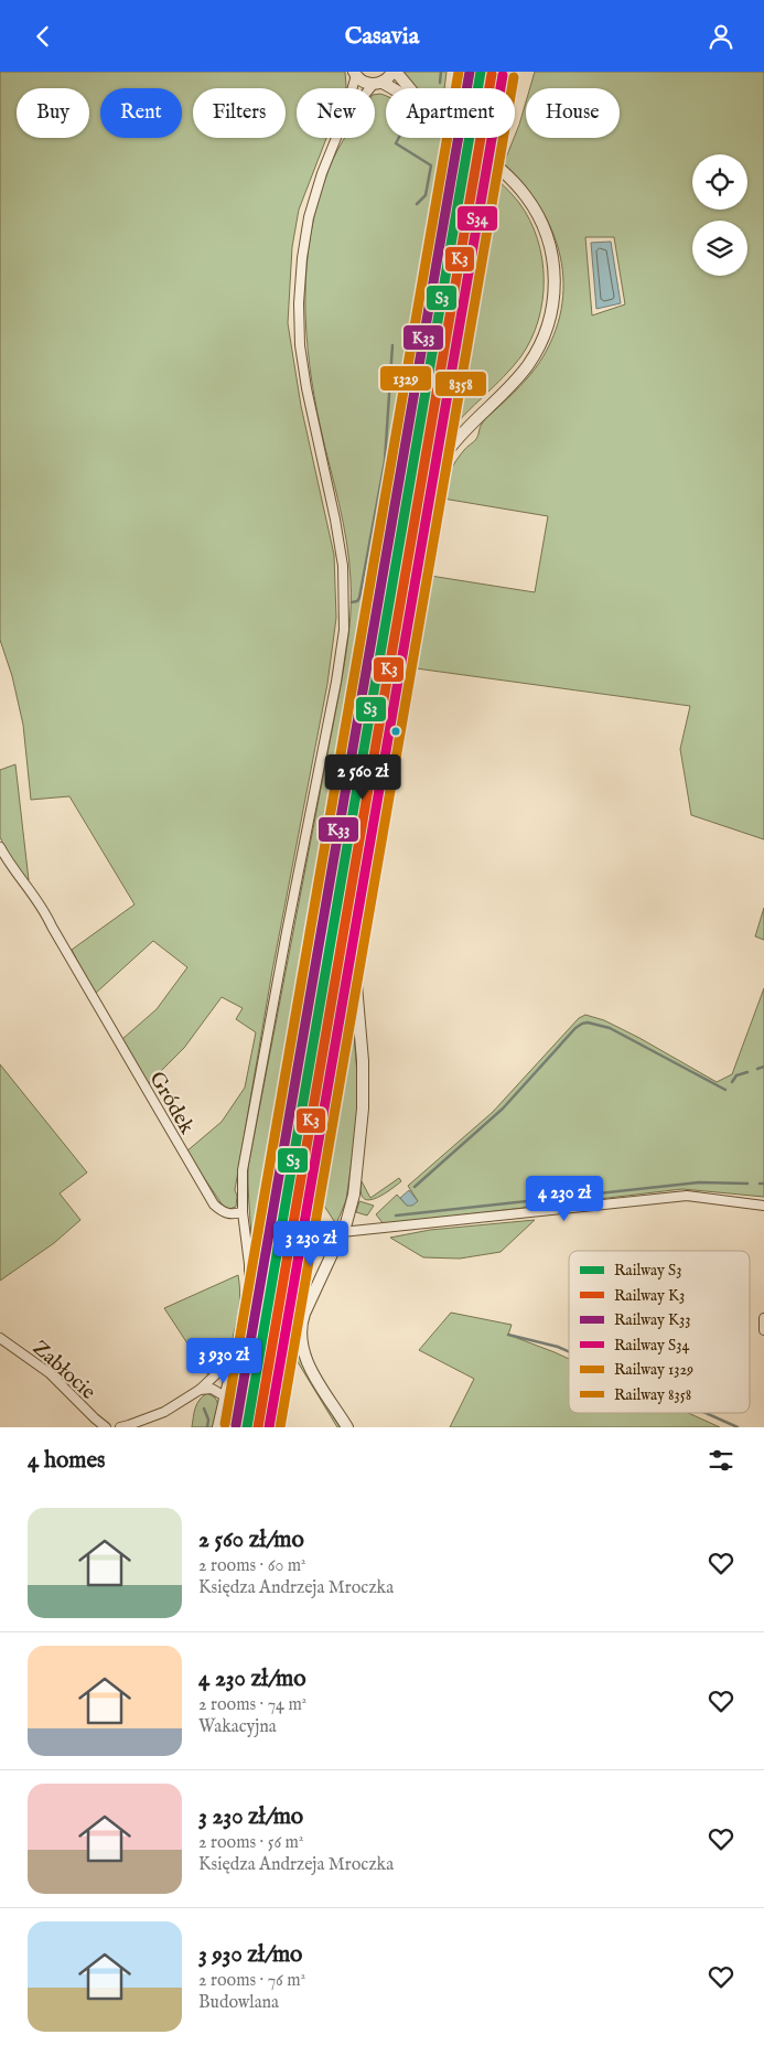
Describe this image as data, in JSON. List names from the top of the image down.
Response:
{
  "streets": {
    "street": ["Gródek", "Zabłocie"]
  },
  "lines": [
    "rail line S3",
    "rail line K33",
    "rail line 1329",
    "rail line K3",
    "rail line S34",
    "rail line 8358"
  ],
  "legend": [
    "Railway S3",
    "Railway K3",
    "Railway K33",
    "Railway S34",
    "Railway 1329",
    "Railway 8358"
  ],
  "page": {
    "header": "Casavia",
    "chip": [
      "Buy",
      "Rent",
      "Filters",
      "New",
      "Apartment",
      "House"
    ],
    "price": [
      "2 560 zł",
      "4 230 zł",
      "3 230 zł",
      "3 930 zł"
    ],
    "heading": "4 homes",
    "list": [
      {
        "name": "2 560 zł/mo",
        "note": "2 rooms · 60 m² · Księdza Andrzeja Mroczka"
      },
      {
        "name": "4 230 zł/mo",
        "note": "2 rooms · 74 m² · Wakacyjna"
      },
      {
        "name": "3 230 zł/mo",
        "note": "2 rooms · 56 m² · Księdza Andrzeja Mroczka"
      },
      {
        "name": "3 930 zł/mo",
        "note": "2 rooms · 76 m² · Budowlana"
      }
    ]
  }
}
